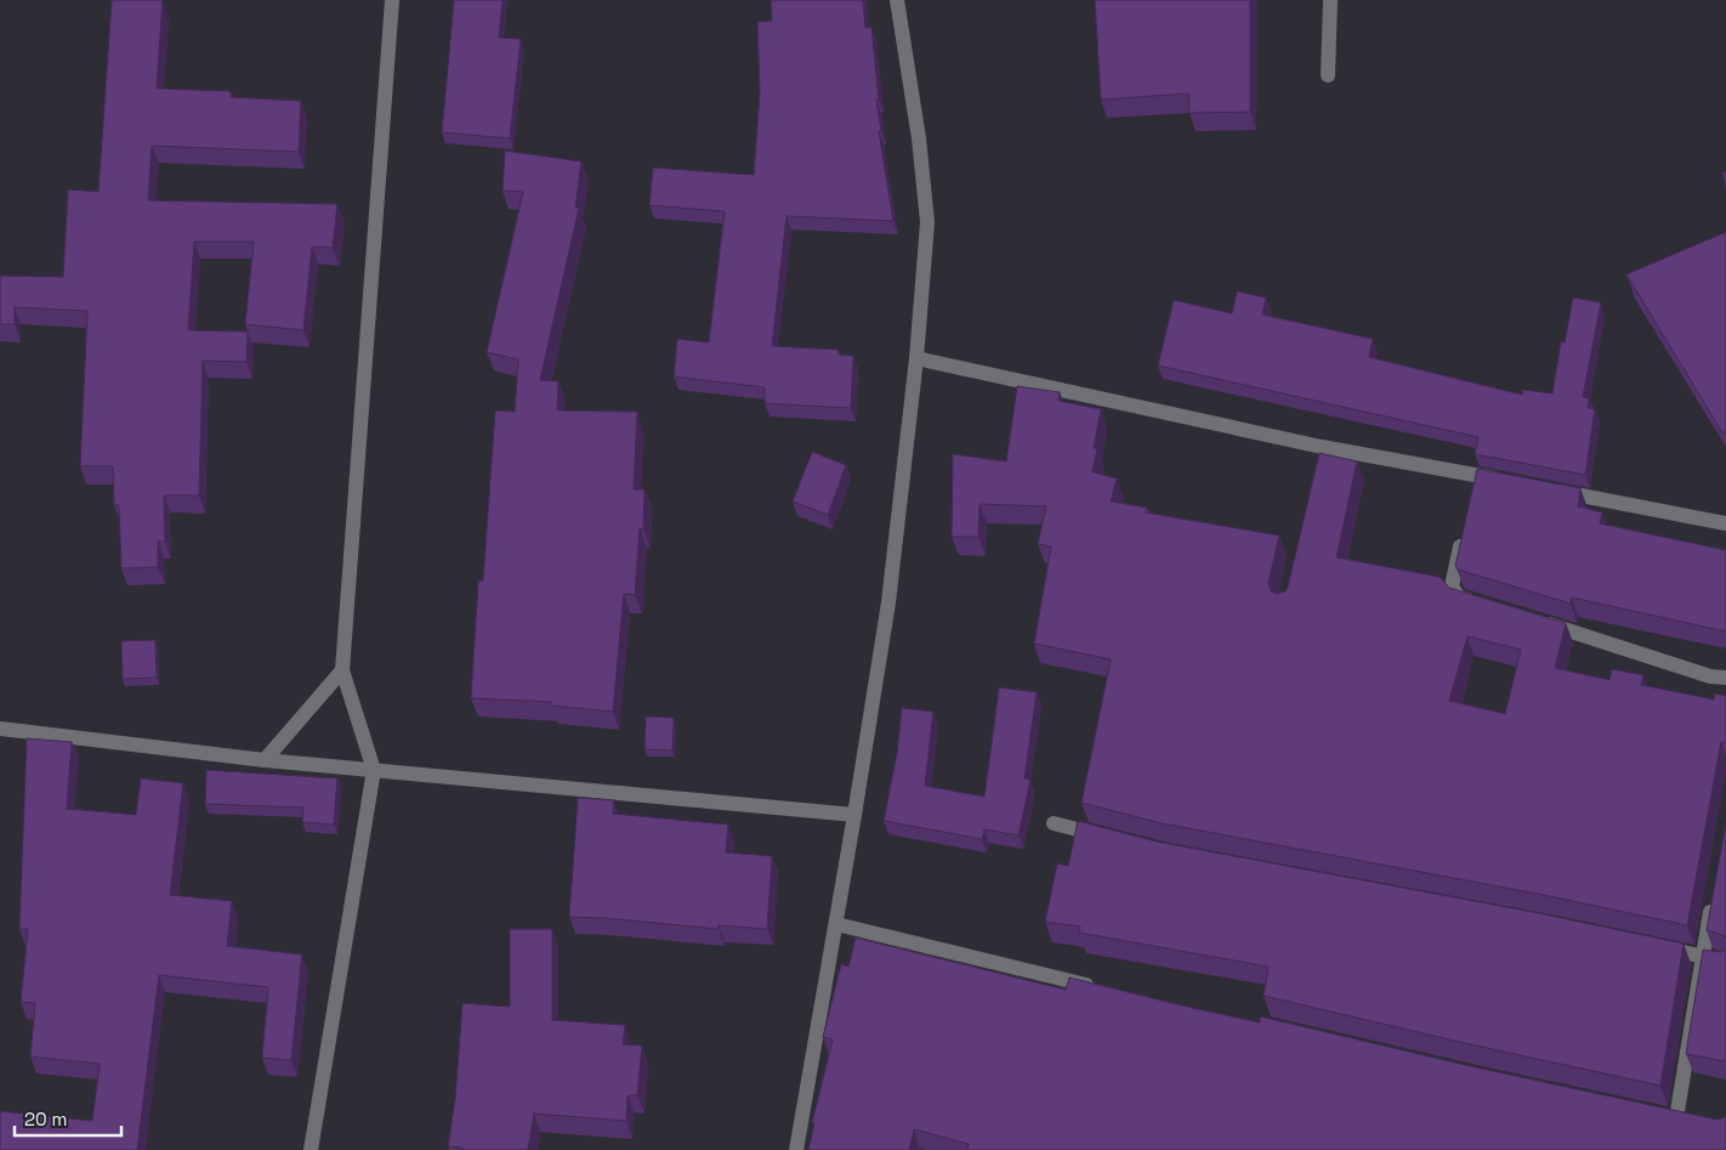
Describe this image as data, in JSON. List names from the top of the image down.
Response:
{
  "scale_bar": "20 m"
}
